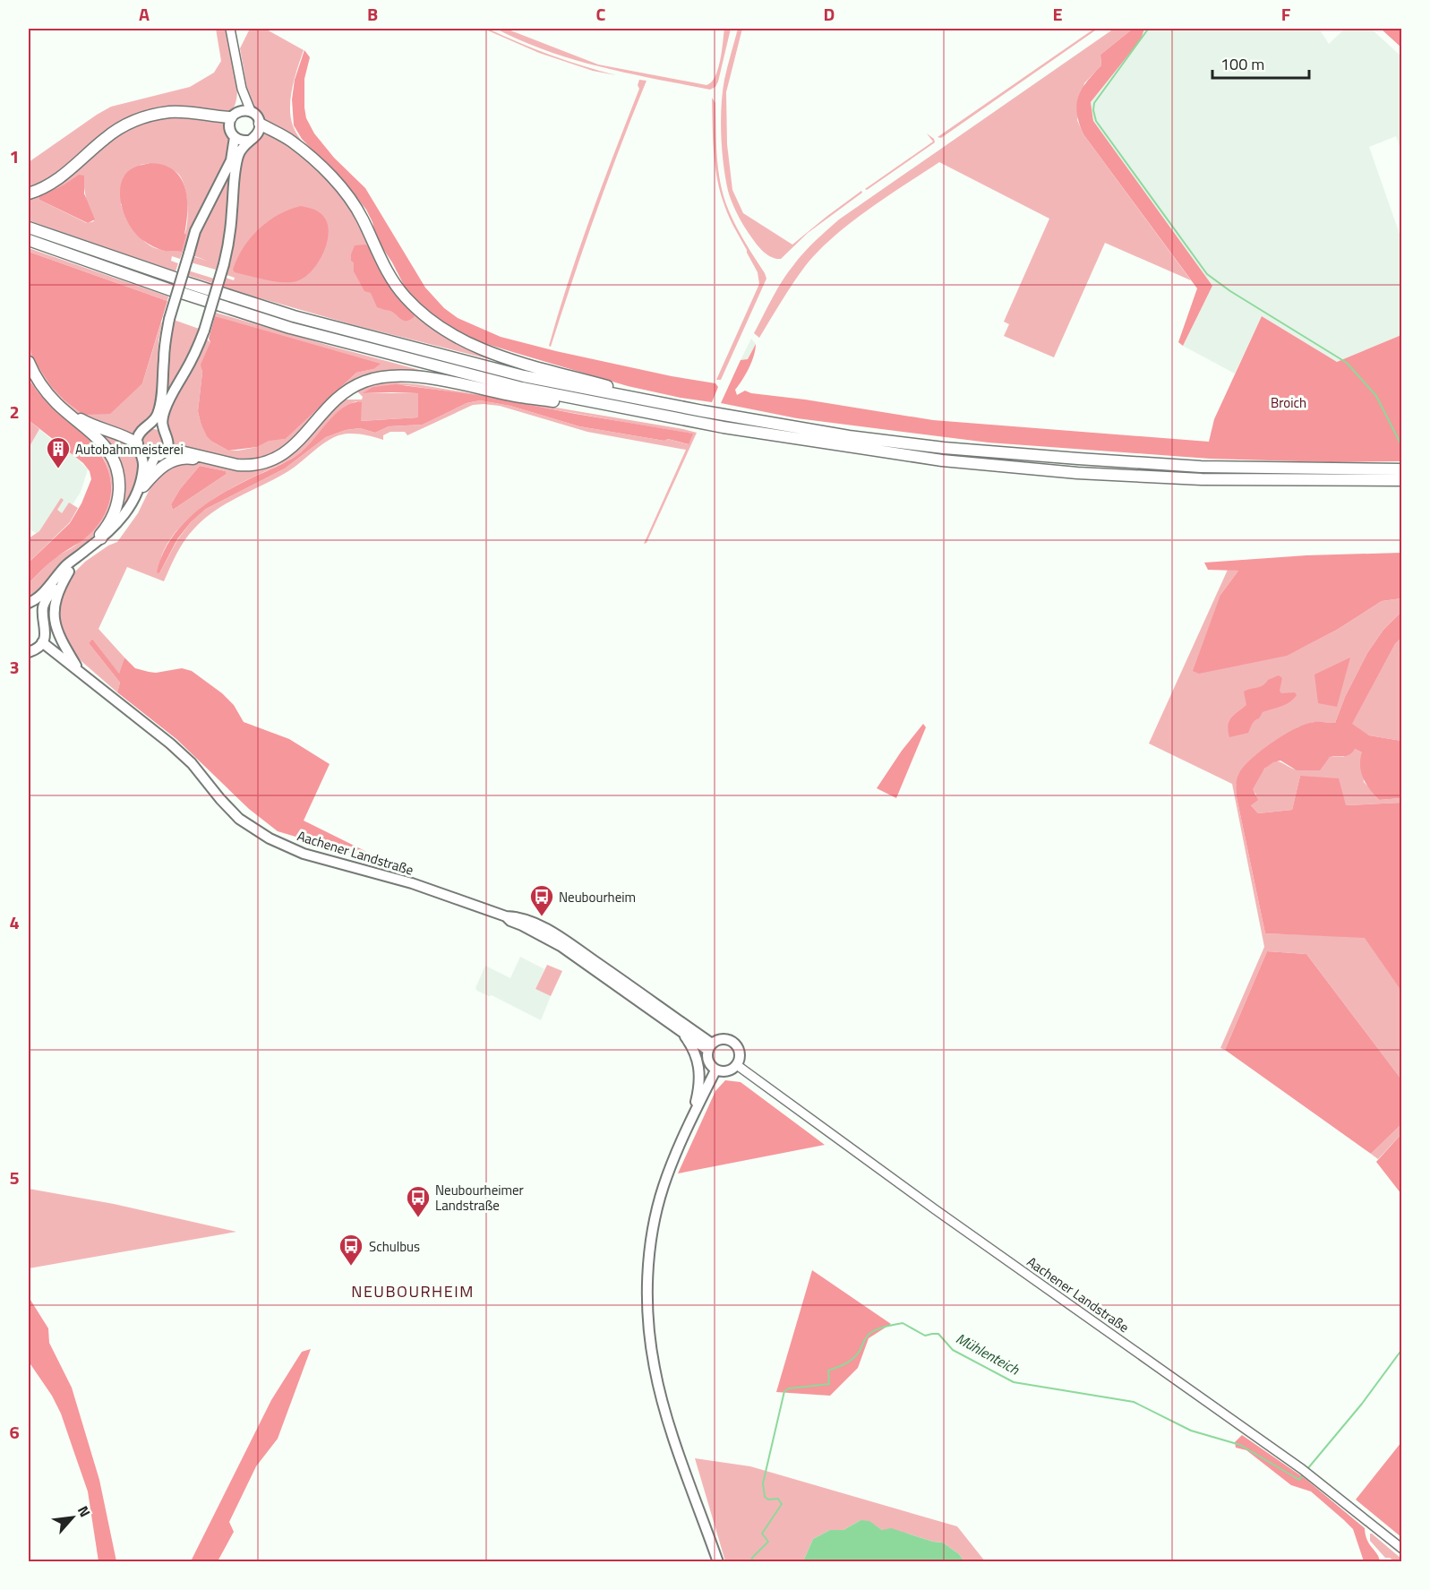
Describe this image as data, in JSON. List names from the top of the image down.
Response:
{
  "streets": {
    "main road": ["Aachener Landstraße"]
  },
  "districts": ["NEUBOURHEIM"],
  "water": ["Mühlenteich"],
  "parks": ["Broich"],
  "places": {
    "building": ["Autobahnmeisterei"],
    "bus stop": ["Neubourheim", "Neubourheimer Landstraße", "Schulbus"]
  },
  "scale_bar": "100 m",
  "north": "top right",
  "grid": {
    "columns": [
      "A",
      "B",
      "C",
      "D",
      "E",
      "F"
    ],
    "rows": [
      "1",
      "2",
      "3",
      "4",
      "5",
      "6"
    ]
  }
}
